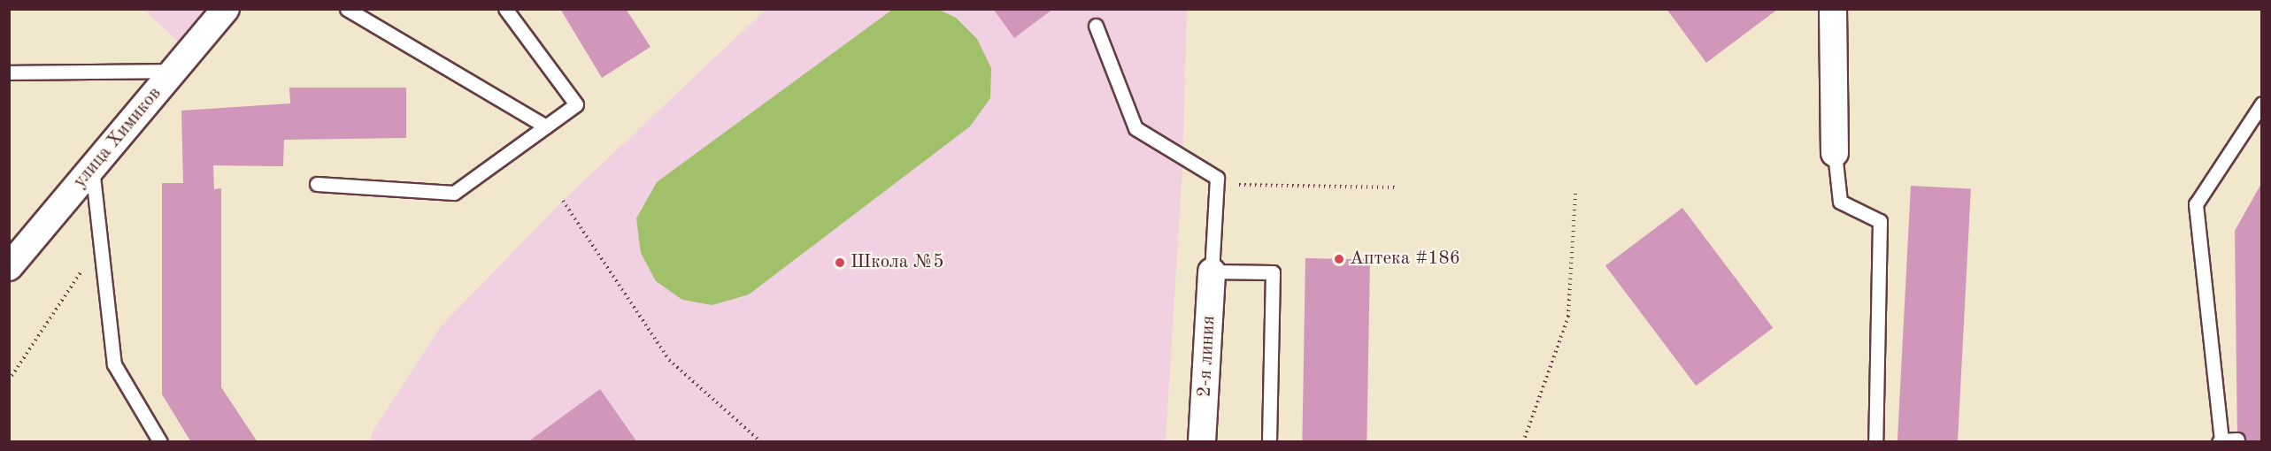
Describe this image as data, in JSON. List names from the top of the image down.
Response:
{
  "streets": {
    "street": ["улица Химиков", "2-я линия"]
  },
  "places": ["Аптека #186", "Школа №5"]
}
